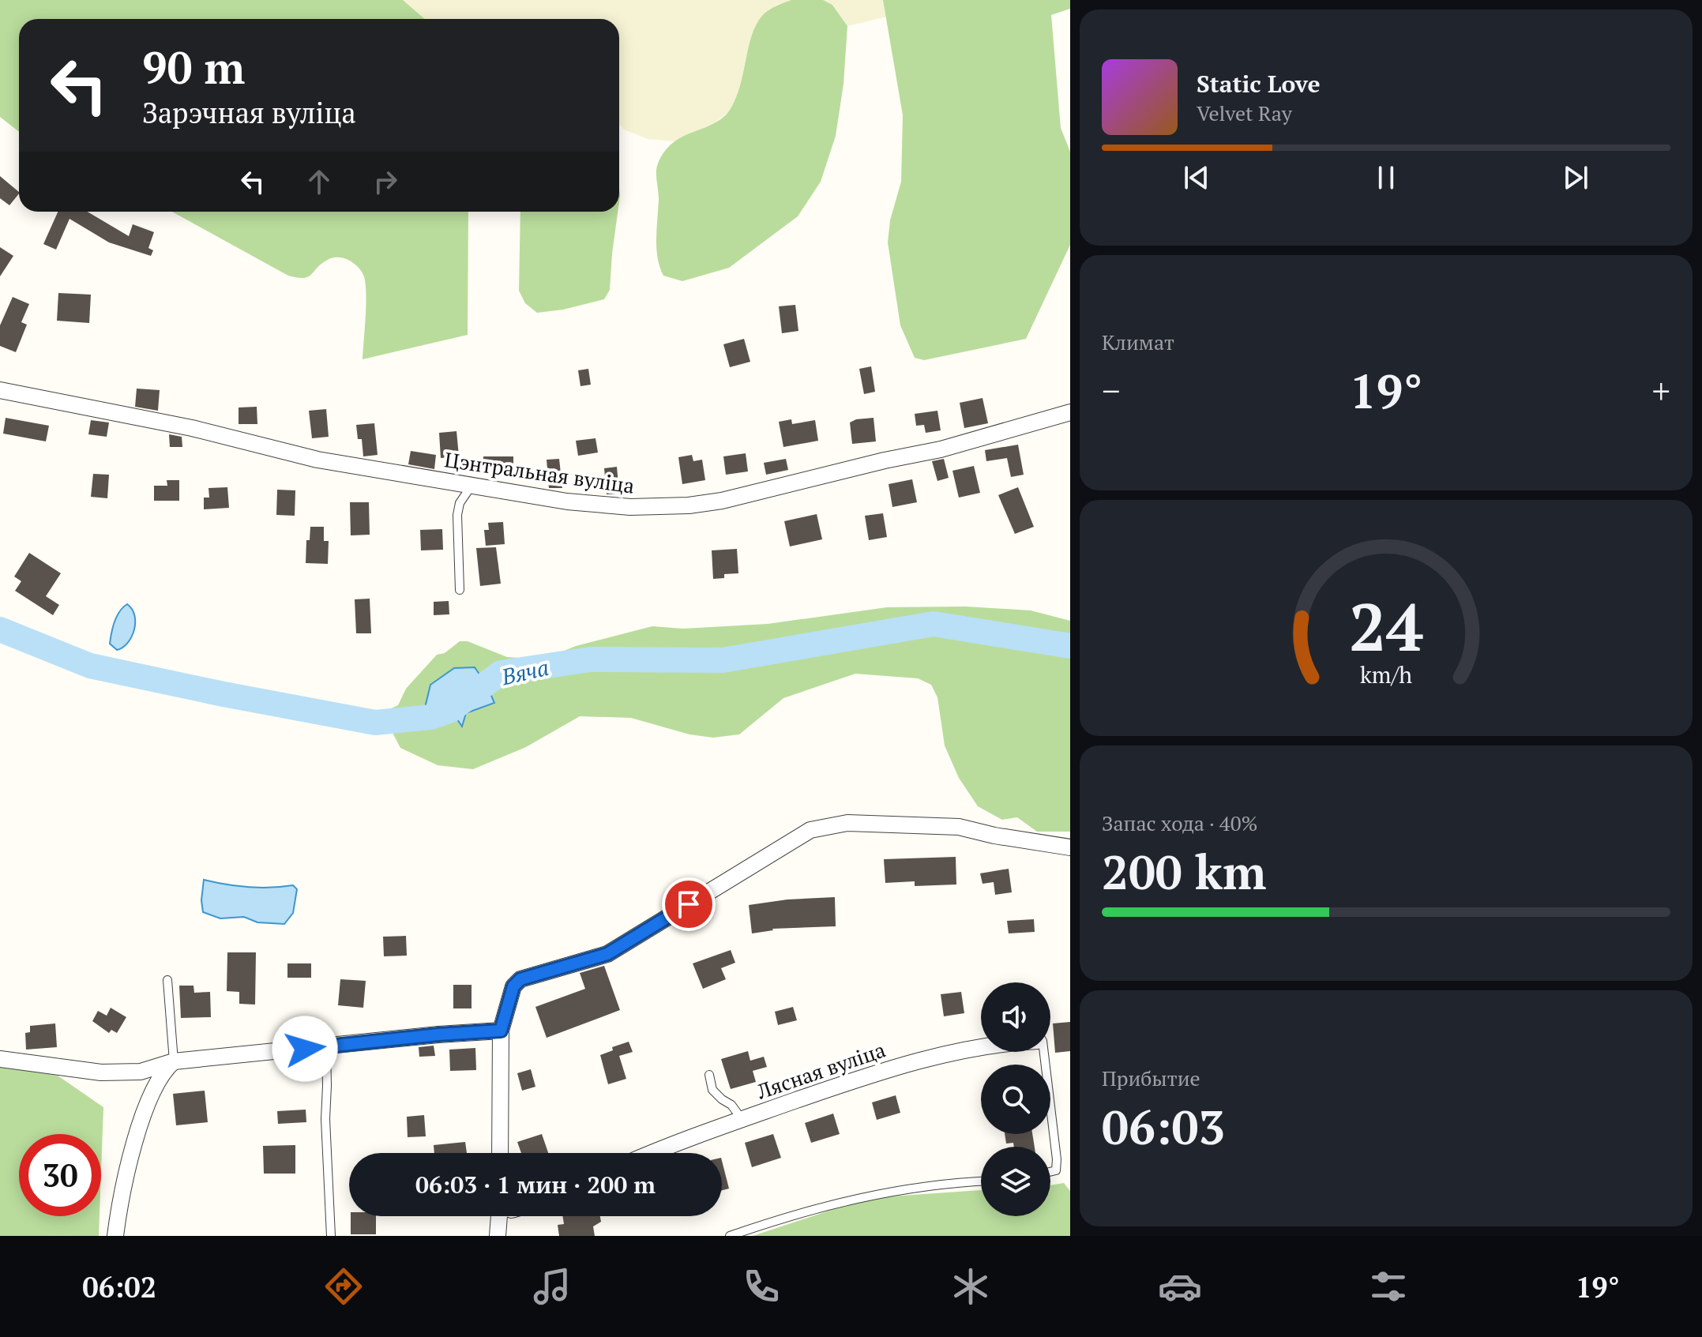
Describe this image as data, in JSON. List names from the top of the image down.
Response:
{
  "streets": {
    "street": ["Цэнтральная вуліца", "Лясная вуліца"]
  },
  "water": ["Вяча"],
  "page": {
    "turn": ["90 m", "Зарэчная вуліца"],
    "song": ["Static Love", "Velvet Ray"],
    "tile": [
      "Климат",
      ["Запас хода · 40%", "200 km"],
      ["Прибытие", "06:03"]
    ],
    "heat": ["−", "19°", "+"],
    "limit": "30",
    "trip": "06:03 · 1 мин · 200 m",
    "tabs": ["06:02", "19°"],
    "gauge": ["24", "km/h"]
  }
}
